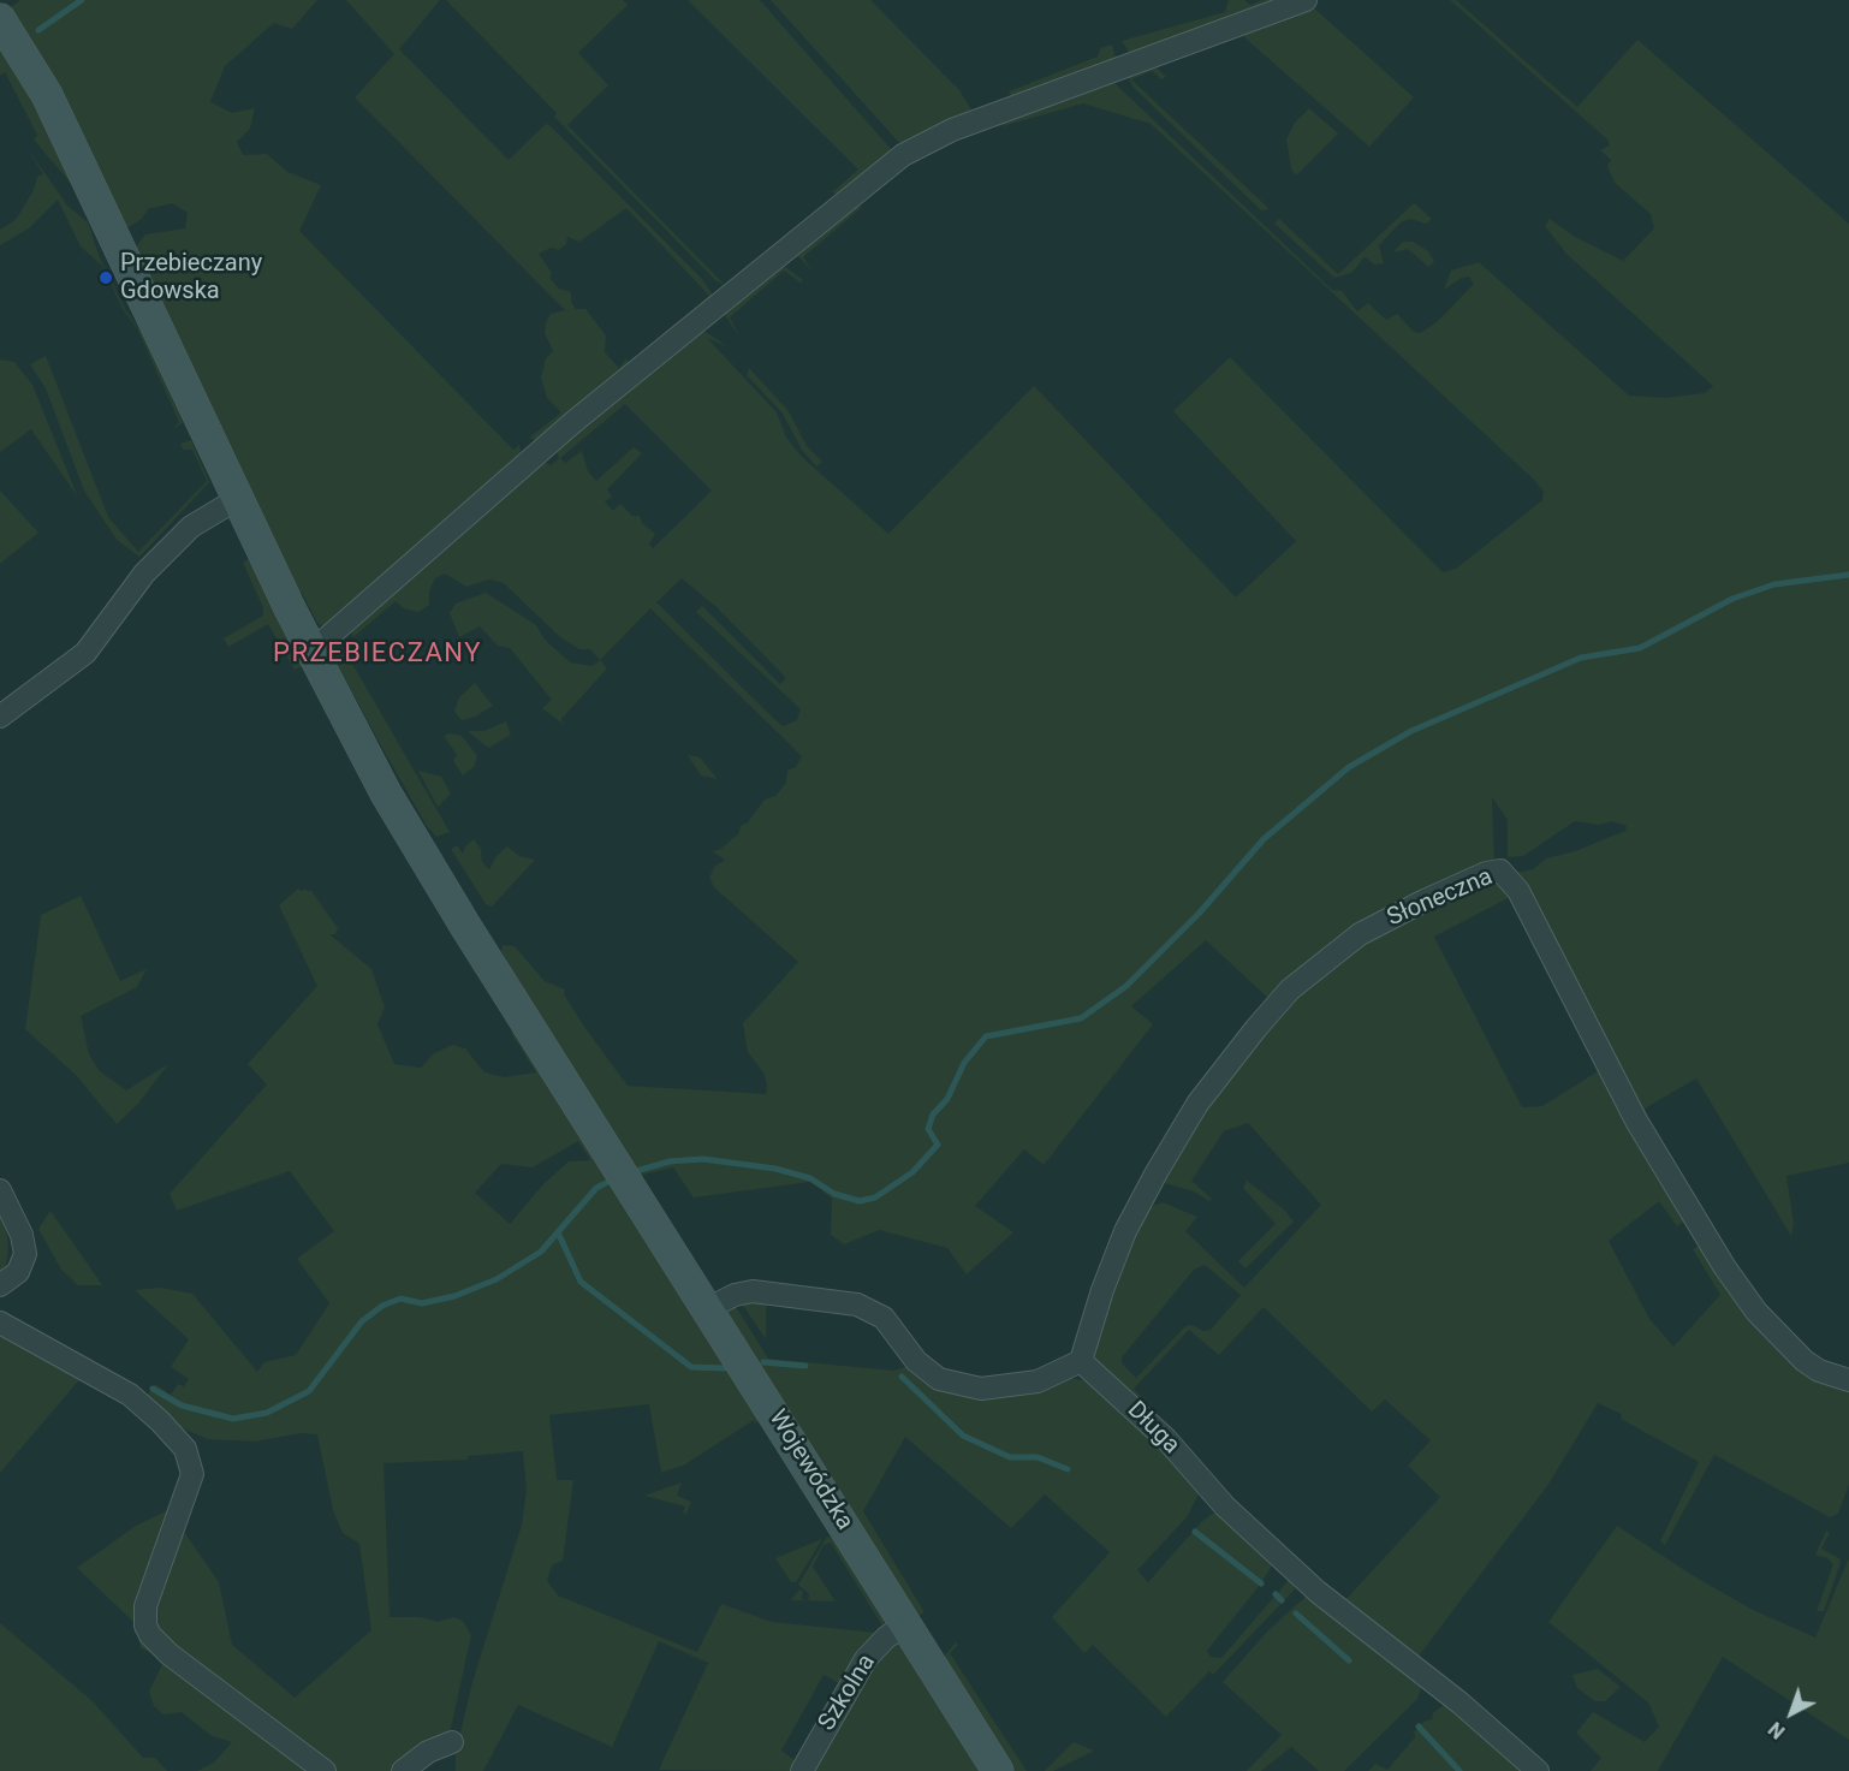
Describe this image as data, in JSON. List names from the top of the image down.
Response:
{
  "streets": {
    "main road": ["Wojewódzka"],
    "street": ["Słoneczna", "Długa", "Szkolna"]
  },
  "crossings": [
    ["Słoneczna", "Długa"],
    ["Wojewódzka", "Szkolna"]
  ],
  "districts": ["PRZEBIECZANY"],
  "places": ["Przebieczany Gdowska"],
  "north": "bottom left"
}
